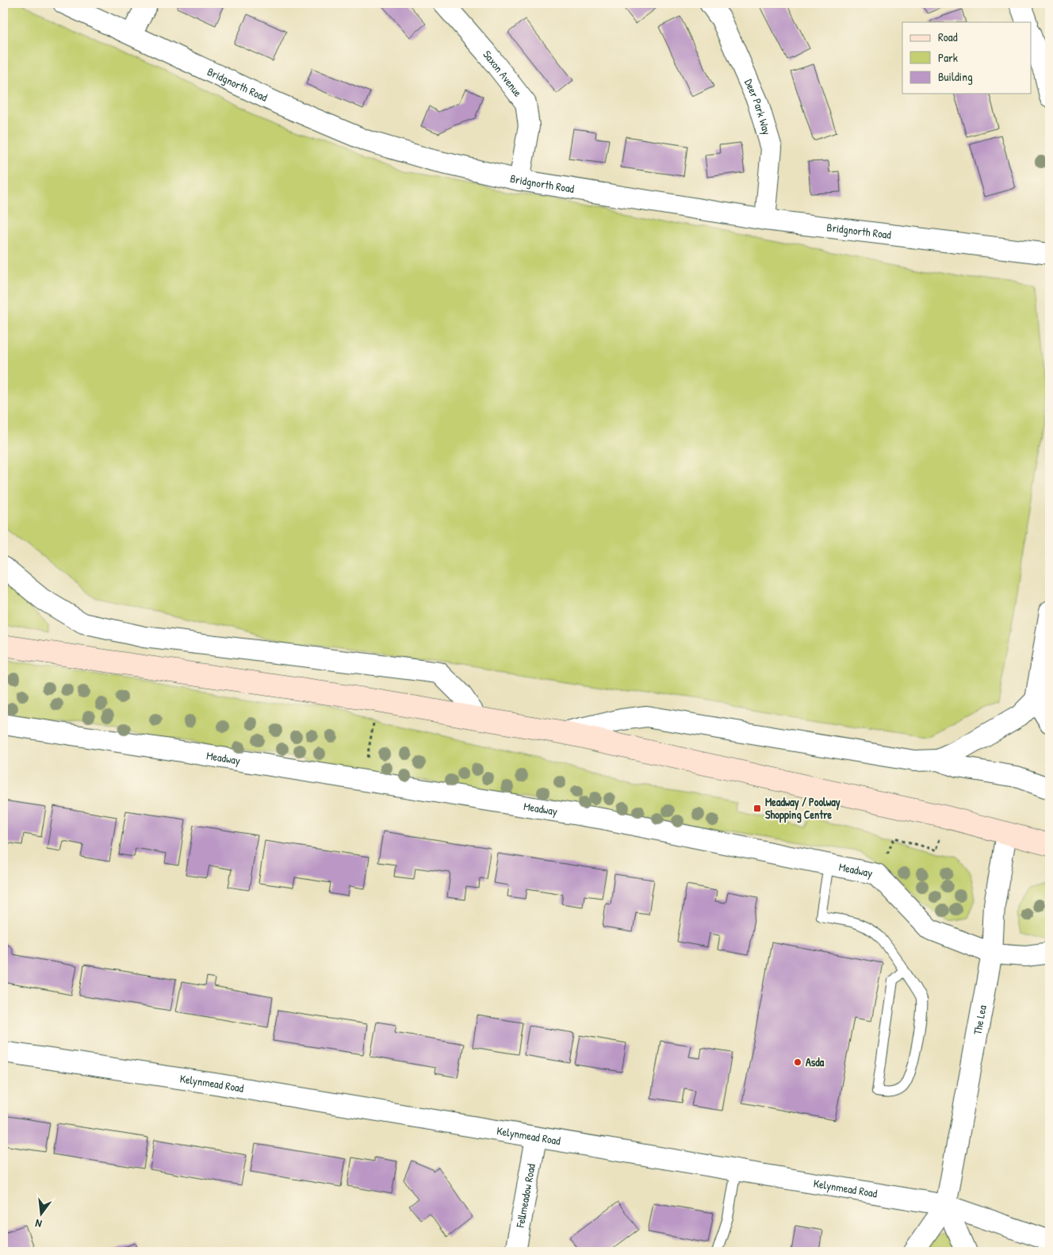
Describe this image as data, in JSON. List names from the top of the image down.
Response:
{
  "streets": {
    "street": [
      "Saxon Avenue",
      "Bridgnorth Road",
      "Deer Park Way",
      "Meadway",
      "The Lea",
      "Kelynmead Road",
      "Fellmeadow Road"
    ]
  },
  "crossings": [
    ["Saxon Avenue", "Bridgnorth Road"],
    ["Bridgnorth Road", "Deer Park Way"],
    ["Meadway", "The Lea"],
    ["The Lea", "Kelynmead Road"],
    ["Kelynmead Road", "Fellmeadow Road"]
  ],
  "places": {
    "transit": ["Meadway / Poolway Shopping Centre"],
    "other": ["Asda"]
  },
  "legend": ["Road", "Park", "Building"],
  "north": "bottom"
}
